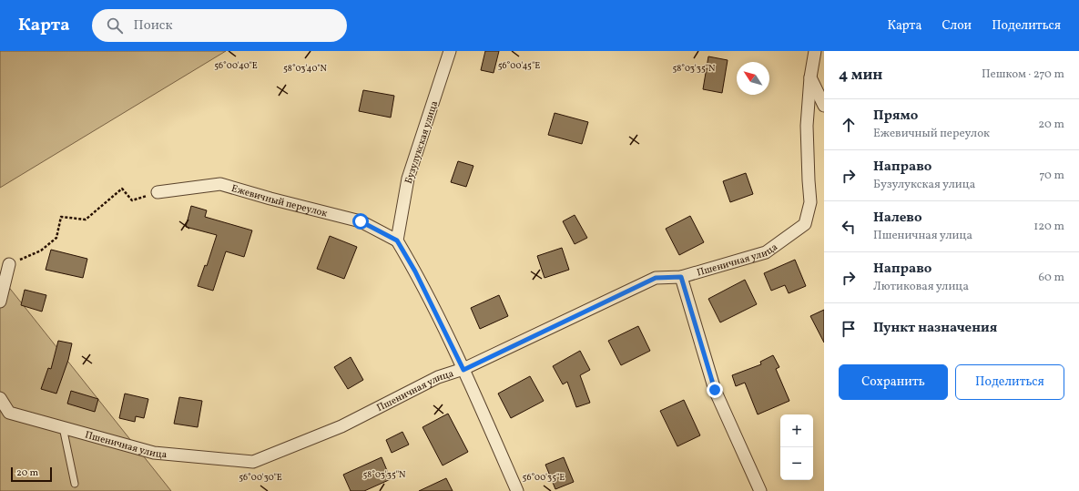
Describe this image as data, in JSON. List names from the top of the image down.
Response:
{
  "streets": {
    "street": ["Бузулукская улица", "Ежевичный переулок", "Пшеничная улица"]
  },
  "crossings": [
    ["Бузулукская улица", "Ежевичный переулок"]
  ],
  "scale_bar": "20 m",
  "north": "top left",
  "page": {
    "header": "Карта",
    "search": "Поиск",
    "nav": ["Карта", "Слои", "Поделиться"],
    "heading": ["4 мин", "Пешком · 270 m"],
    "list": [
      ["Прямо", "Ежевичный переулок", "20 m"],
      ["Направо", "Бузулукская улица", "70 m"],
      ["Налево", "Пшеничная улица", "120 m"],
      ["Направо", "Лютиковая улица", "60 m"],
      "Пункт назначения"
    ],
    "buttons": ["Сохранить", "Поделиться"],
    "map_buttons": ["+", "−"],
    "scale": "20 m"
  },
  "coordinates": [
    "56°00'40\"E",
    "56°00'45\"E",
    "58°03'35\"N",
    "58°03'40\"N",
    "56°00'30\"E",
    "56°00'35\"E"
  ]
}
